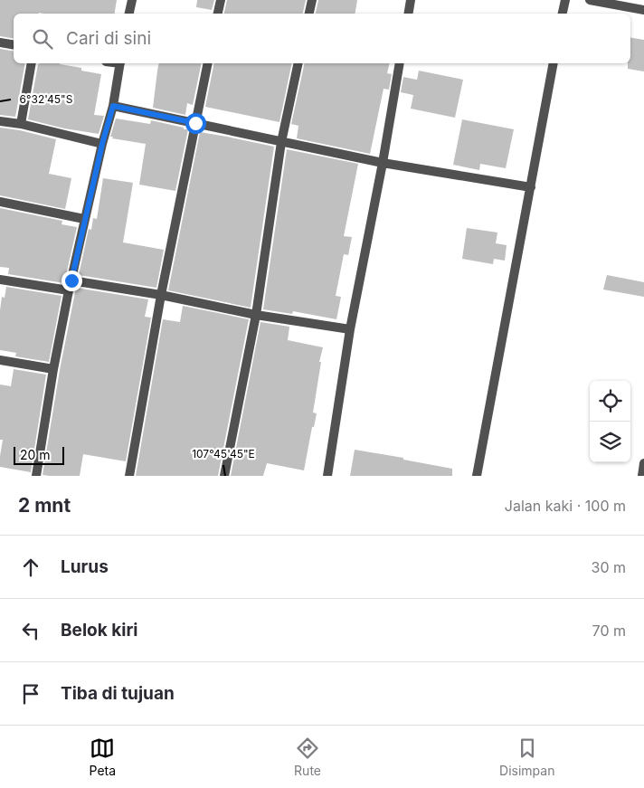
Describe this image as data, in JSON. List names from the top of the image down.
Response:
{
  "scale_bar": "20 m",
  "page": {
    "search": "Cari di sini",
    "scale": "20 m",
    "heading": ["2 mnt", "Jalan kaki · 100 m"],
    "list": [
      ["Lurus", "30 m"],
      ["Belok kiri", "70 m"],
      "Tiba di tujuan"
    ],
    "nav": ["Peta", "Rute", "Disimpan"]
  },
  "coordinates": ["6°32'45\"S", "107°45'45\"E"]
}
